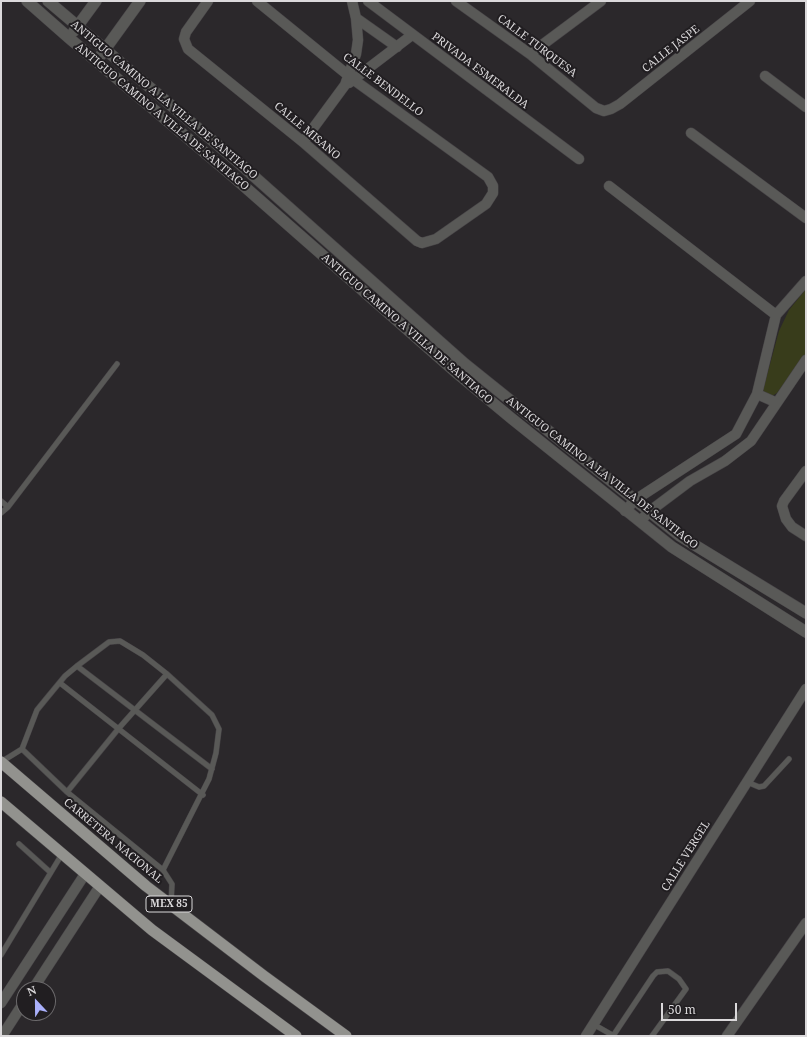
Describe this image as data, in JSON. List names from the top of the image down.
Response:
{
  "streets": {
    "highway": ["CARRETERA NACIONAL", "MEX 85"],
    "street": [
      "CALLE TURQUESA",
      "CALLE JASPE",
      "PRIVADA ESMERALDA",
      "CALLE BENDELLO",
      "ANTIGUO CAMINO A LA VILLA DE SANTIAGO",
      "ANTIGUO CAMINO A VILLA DE SANTIAGO",
      "CALLE MISANO",
      "CALLE VERGEL"
    ]
  },
  "crossings": [
    ["CALLE TURQUESA", "CALLE JASPE"],
    ["CALLE BENDELLO", "CALLE MISANO"]
  ],
  "scale_bar": "50 m",
  "north": "top"
}
